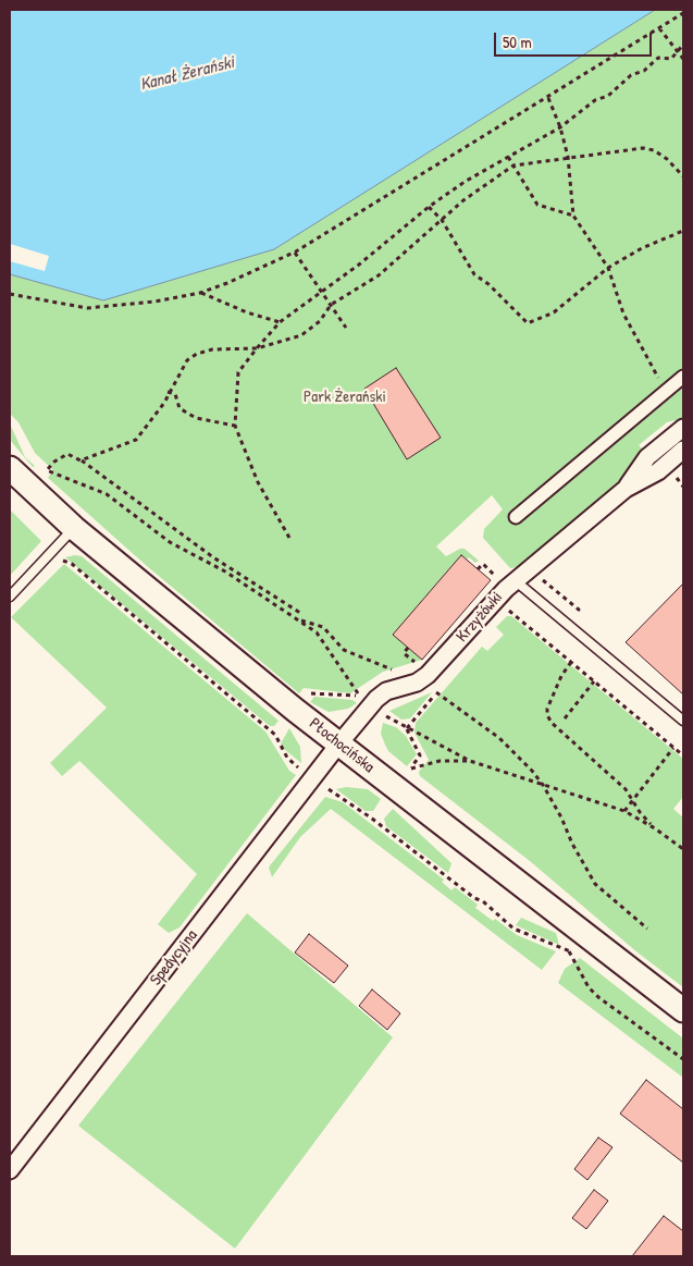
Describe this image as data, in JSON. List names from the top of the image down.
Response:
{
  "streets": {
    "main road": ["Płochocińska"],
    "street": ["Krzyżówki", "Spedycyjna"]
  },
  "crossings": [
    ["Krzyżówki", "Płochocińska"],
    ["Krzyżówki", "Spedycyjna"],
    ["Płochocińska", "Spedycyjna"]
  ],
  "water": ["Kanał Żerański"],
  "parks": ["Park Żerański"],
  "scale_bar": "50 m"
}
